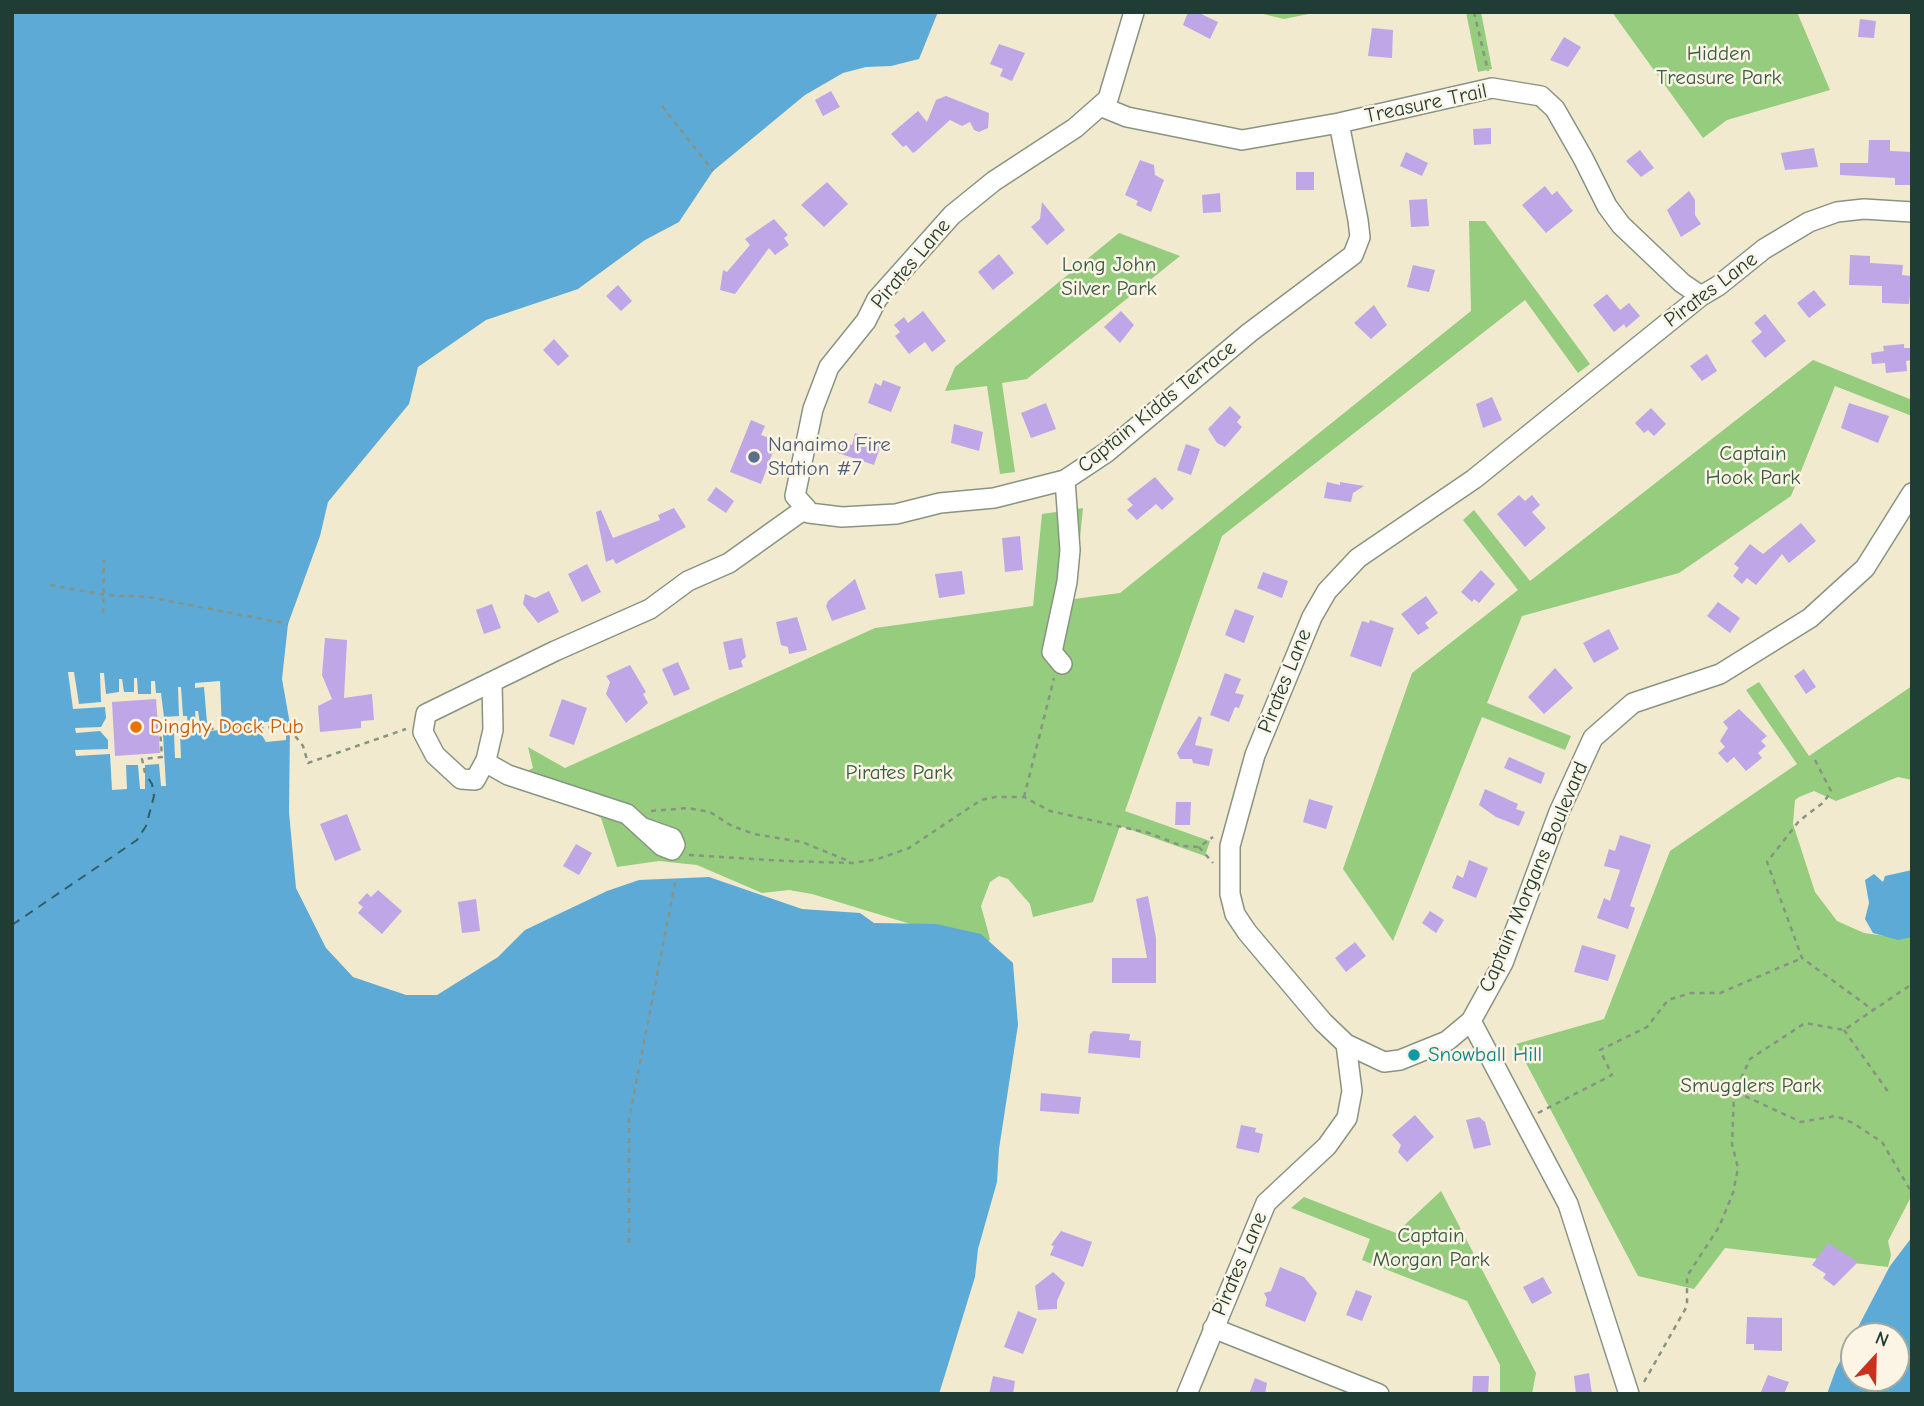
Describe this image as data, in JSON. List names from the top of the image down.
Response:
{
  "streets": {
    "street": [
      "Treasure Trail",
      "Pirates Lane",
      "Captain Kidds Terrace",
      "Captain Morgans Boulevard"
    ]
  },
  "crossings": [
    ["Treasure Trail", "Pirates Lane"],
    ["Treasure Trail", "Captain Kidds Terrace"],
    ["Pirates Lane", "Captain Kidds Terrace"]
  ],
  "parks": [
    "Hidden Treasure Park",
    "Long John Silver Park",
    "Captain Hook Park",
    "Pirates Park",
    "Smugglers Park",
    "Captain Morgan Park"
  ],
  "places": ["Nanaimo Fire Station #7", "Dinghy Dock Pub", "Snowball Hill"],
  "north": "top"
}
